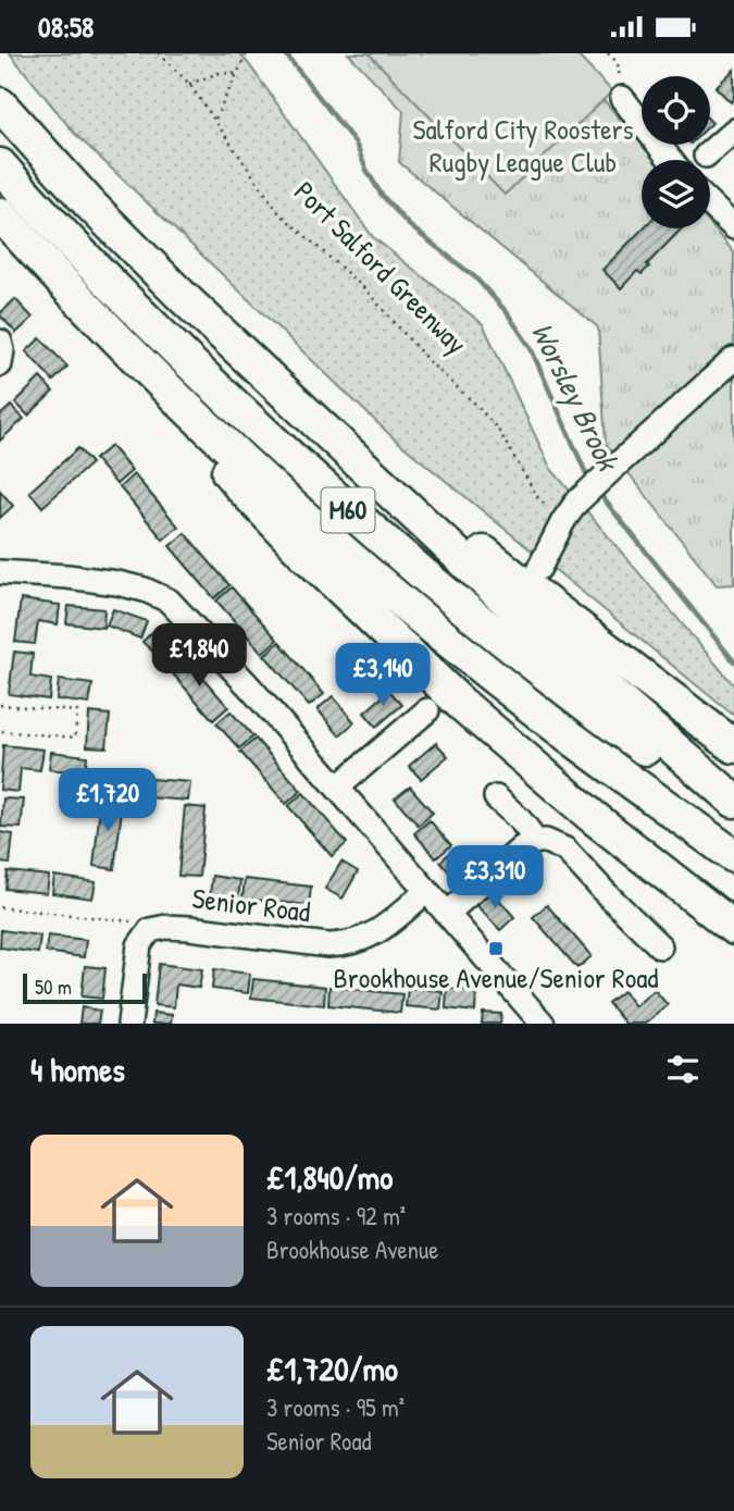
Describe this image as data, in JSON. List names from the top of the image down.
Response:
{
  "streets": {
    "highway": ["M60"],
    "street": ["Senior Road"],
    "path": ["Port Salford Greenway"]
  },
  "water": ["Worsley Brook"],
  "parks": ["Salford City Roosters Rugby League Club"],
  "places": {
    "transit": ["Brookhouse Avenue/Senior Road"]
  },
  "scale_bar": "50 m",
  "page": {
    "status": "08:58",
    "price": [
      "£1,840",
      "£3,140",
      "£1,720",
      "£3,310"
    ],
    "scale": "50 m",
    "heading": "4 homes",
    "list": [
      {
        "name": "£1,840/mo",
        "note": "3 rooms · 92 m² · Brookhouse Avenue"
      },
      {
        "name": "£1,720/mo",
        "note": "3 rooms · 95 m² · Senior Road"
      }
    ]
  }
}
